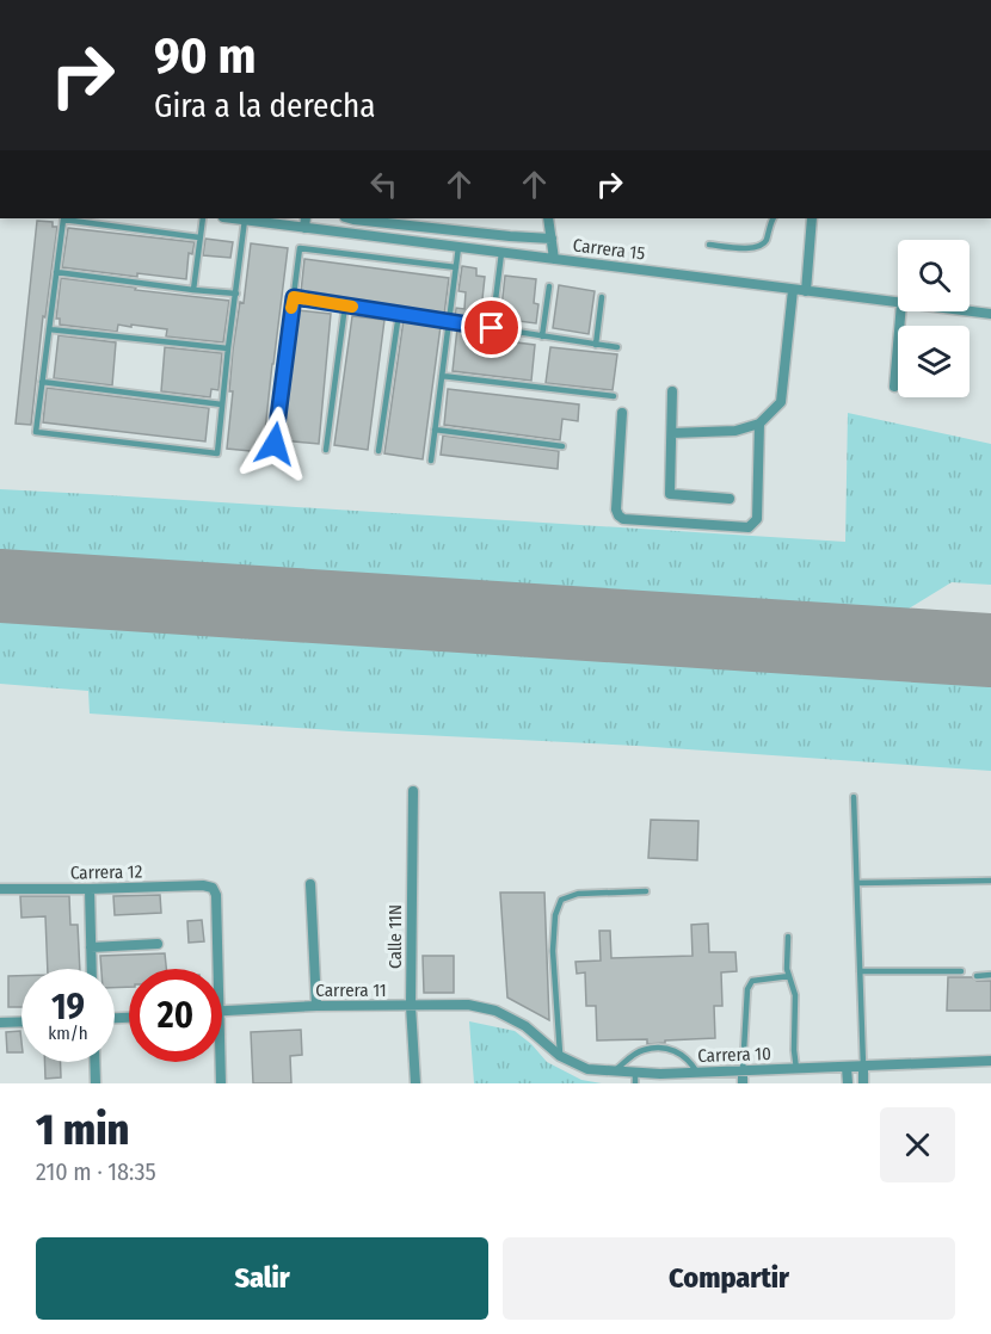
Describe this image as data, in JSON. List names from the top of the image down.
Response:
{
  "streets": {
    "street": [
      "Carrera 15",
      "Carrera 12",
      "Calle 11N",
      "Carrera 11",
      "Carrera 10"
    ]
  },
  "crossings": [
    ["Calle 11N", "Carrera 11"],
    ["Carrera 11", "Carrera 10"]
  ],
  "page": {
    "turn": ["90 m", "Gira a la derecha"],
    "speed": "19 km/h",
    "limit": "20",
    "heading": ["1 min", "210 m · 18:35"],
    "buttons": ["Salir", "Compartir"]
  }
}
